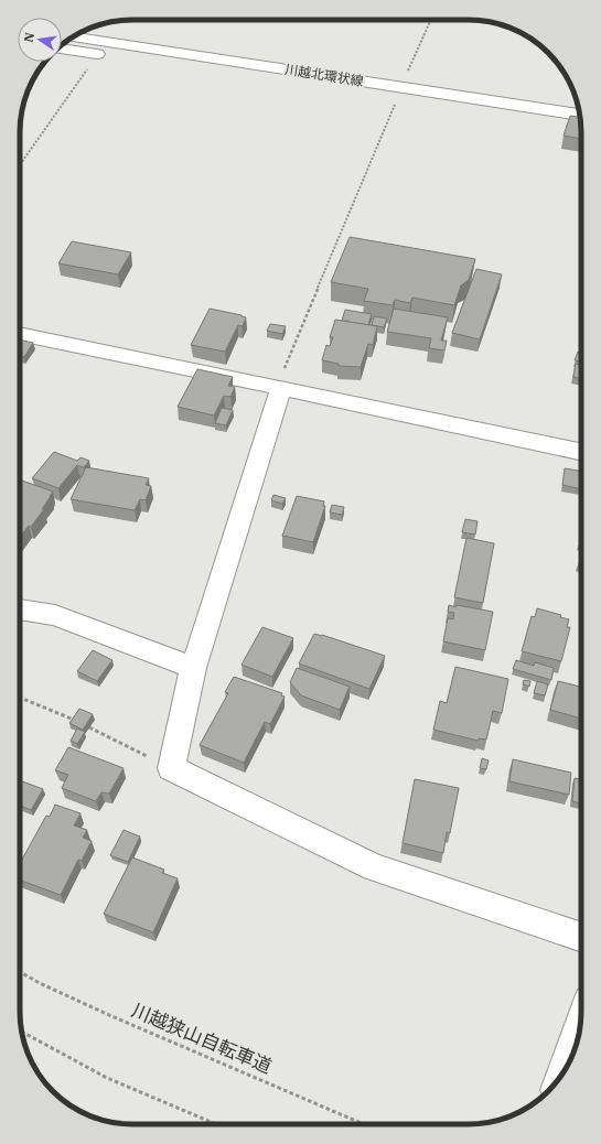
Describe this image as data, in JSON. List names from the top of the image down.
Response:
{
  "streets": {
    "street": ["川越北環状線"],
    "path": ["川越狭山自転車道"]
  },
  "north": "left"
}
